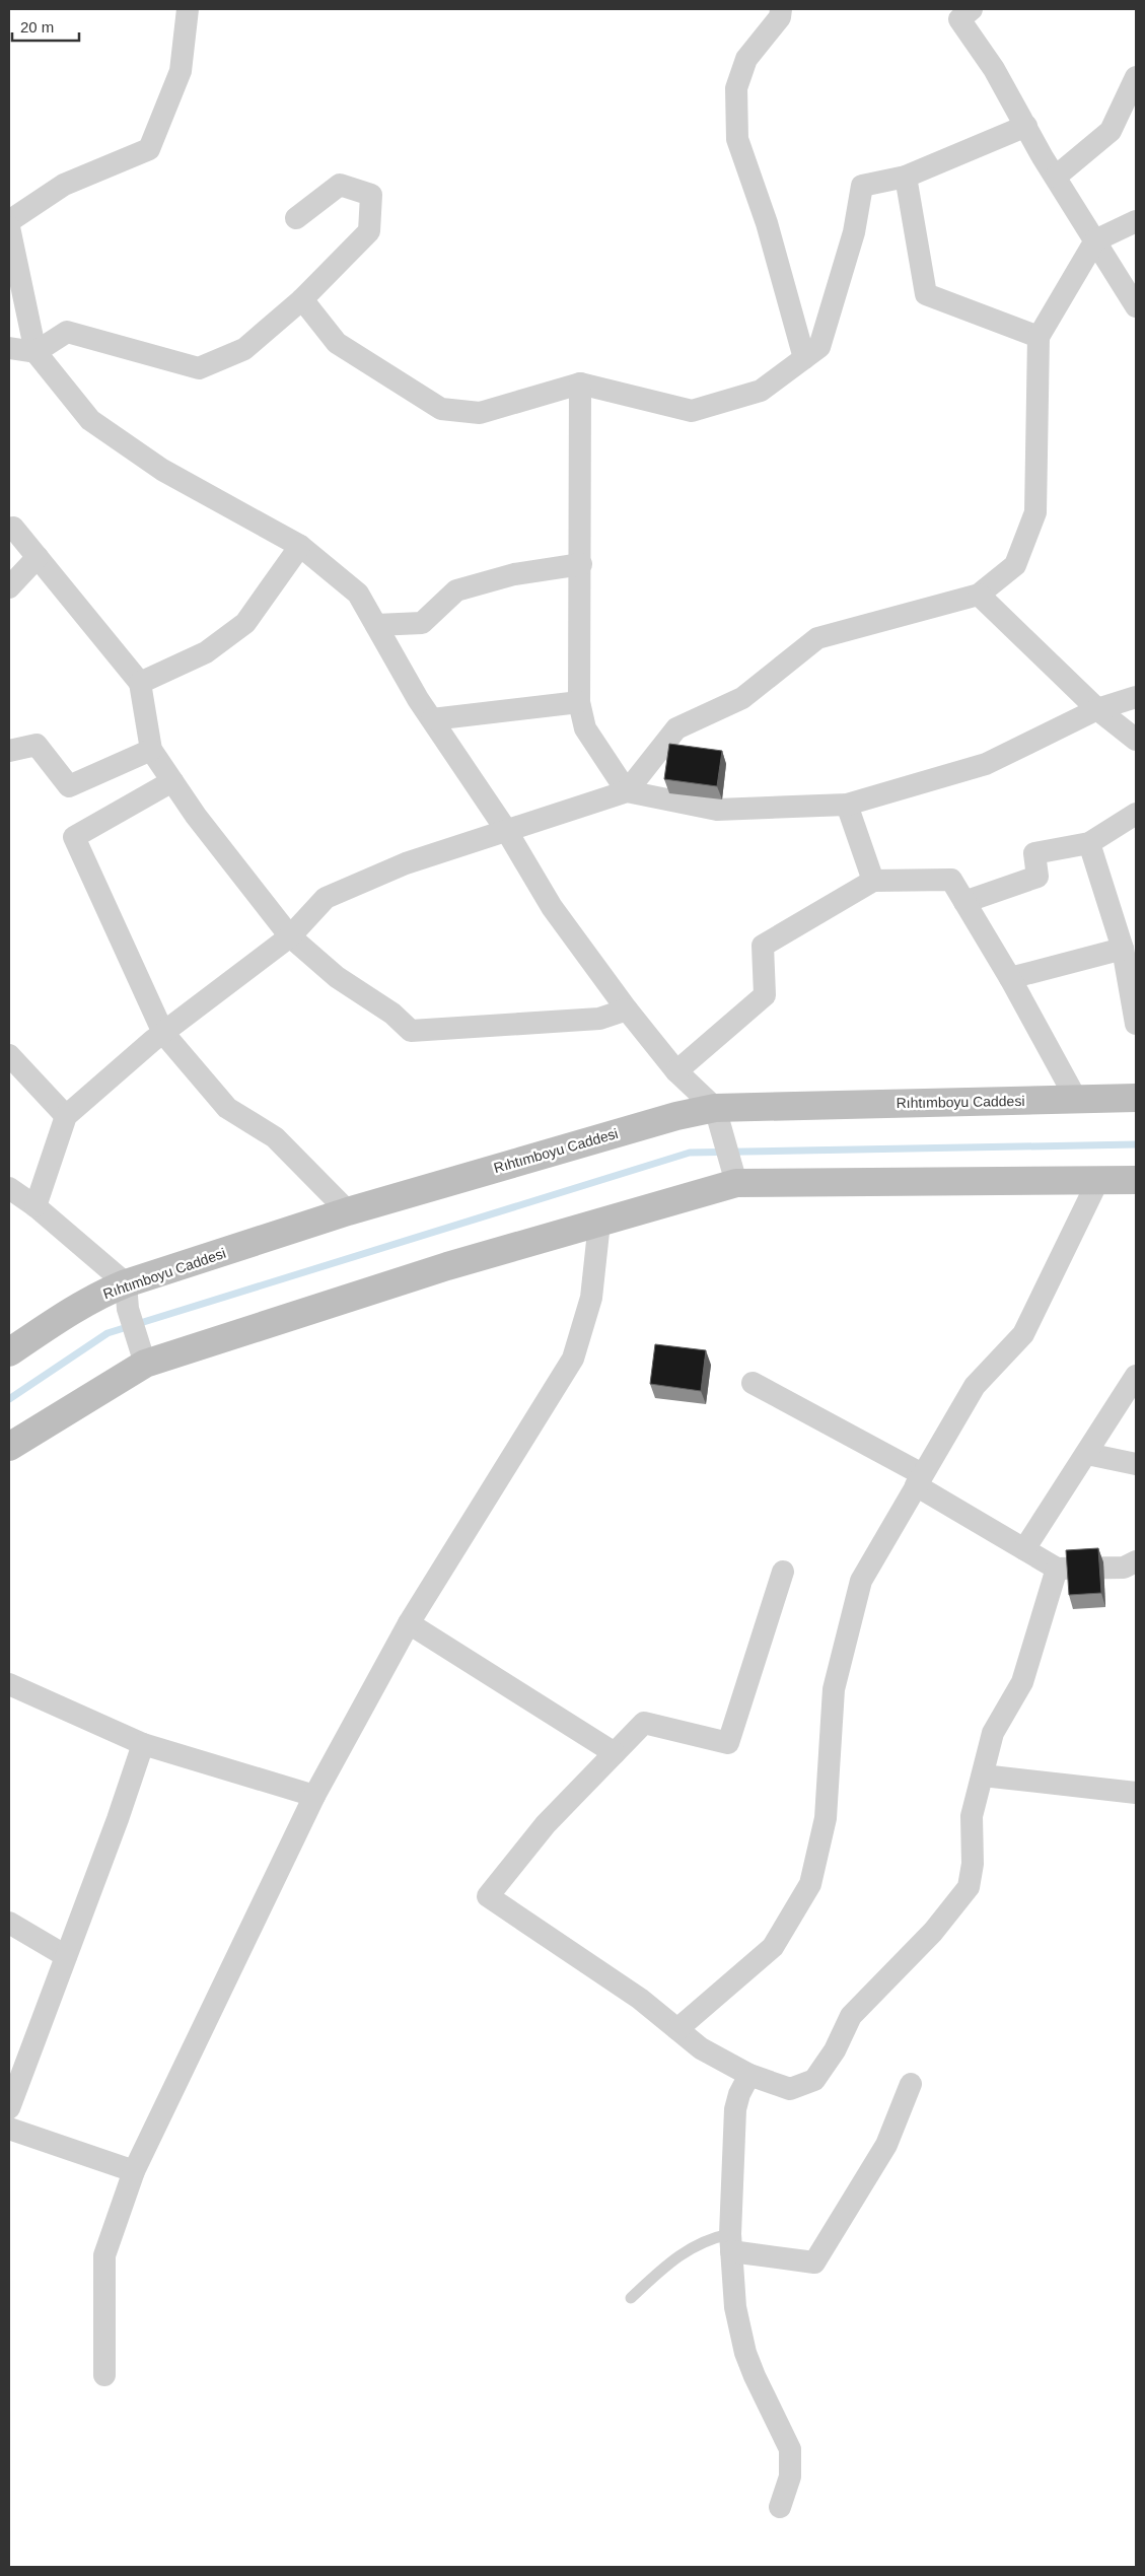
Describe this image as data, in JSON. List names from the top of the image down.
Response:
{
  "streets": {
    "street": ["Rıhtımboyu Caddesi"]
  },
  "scale_bar": "20 m"
}
